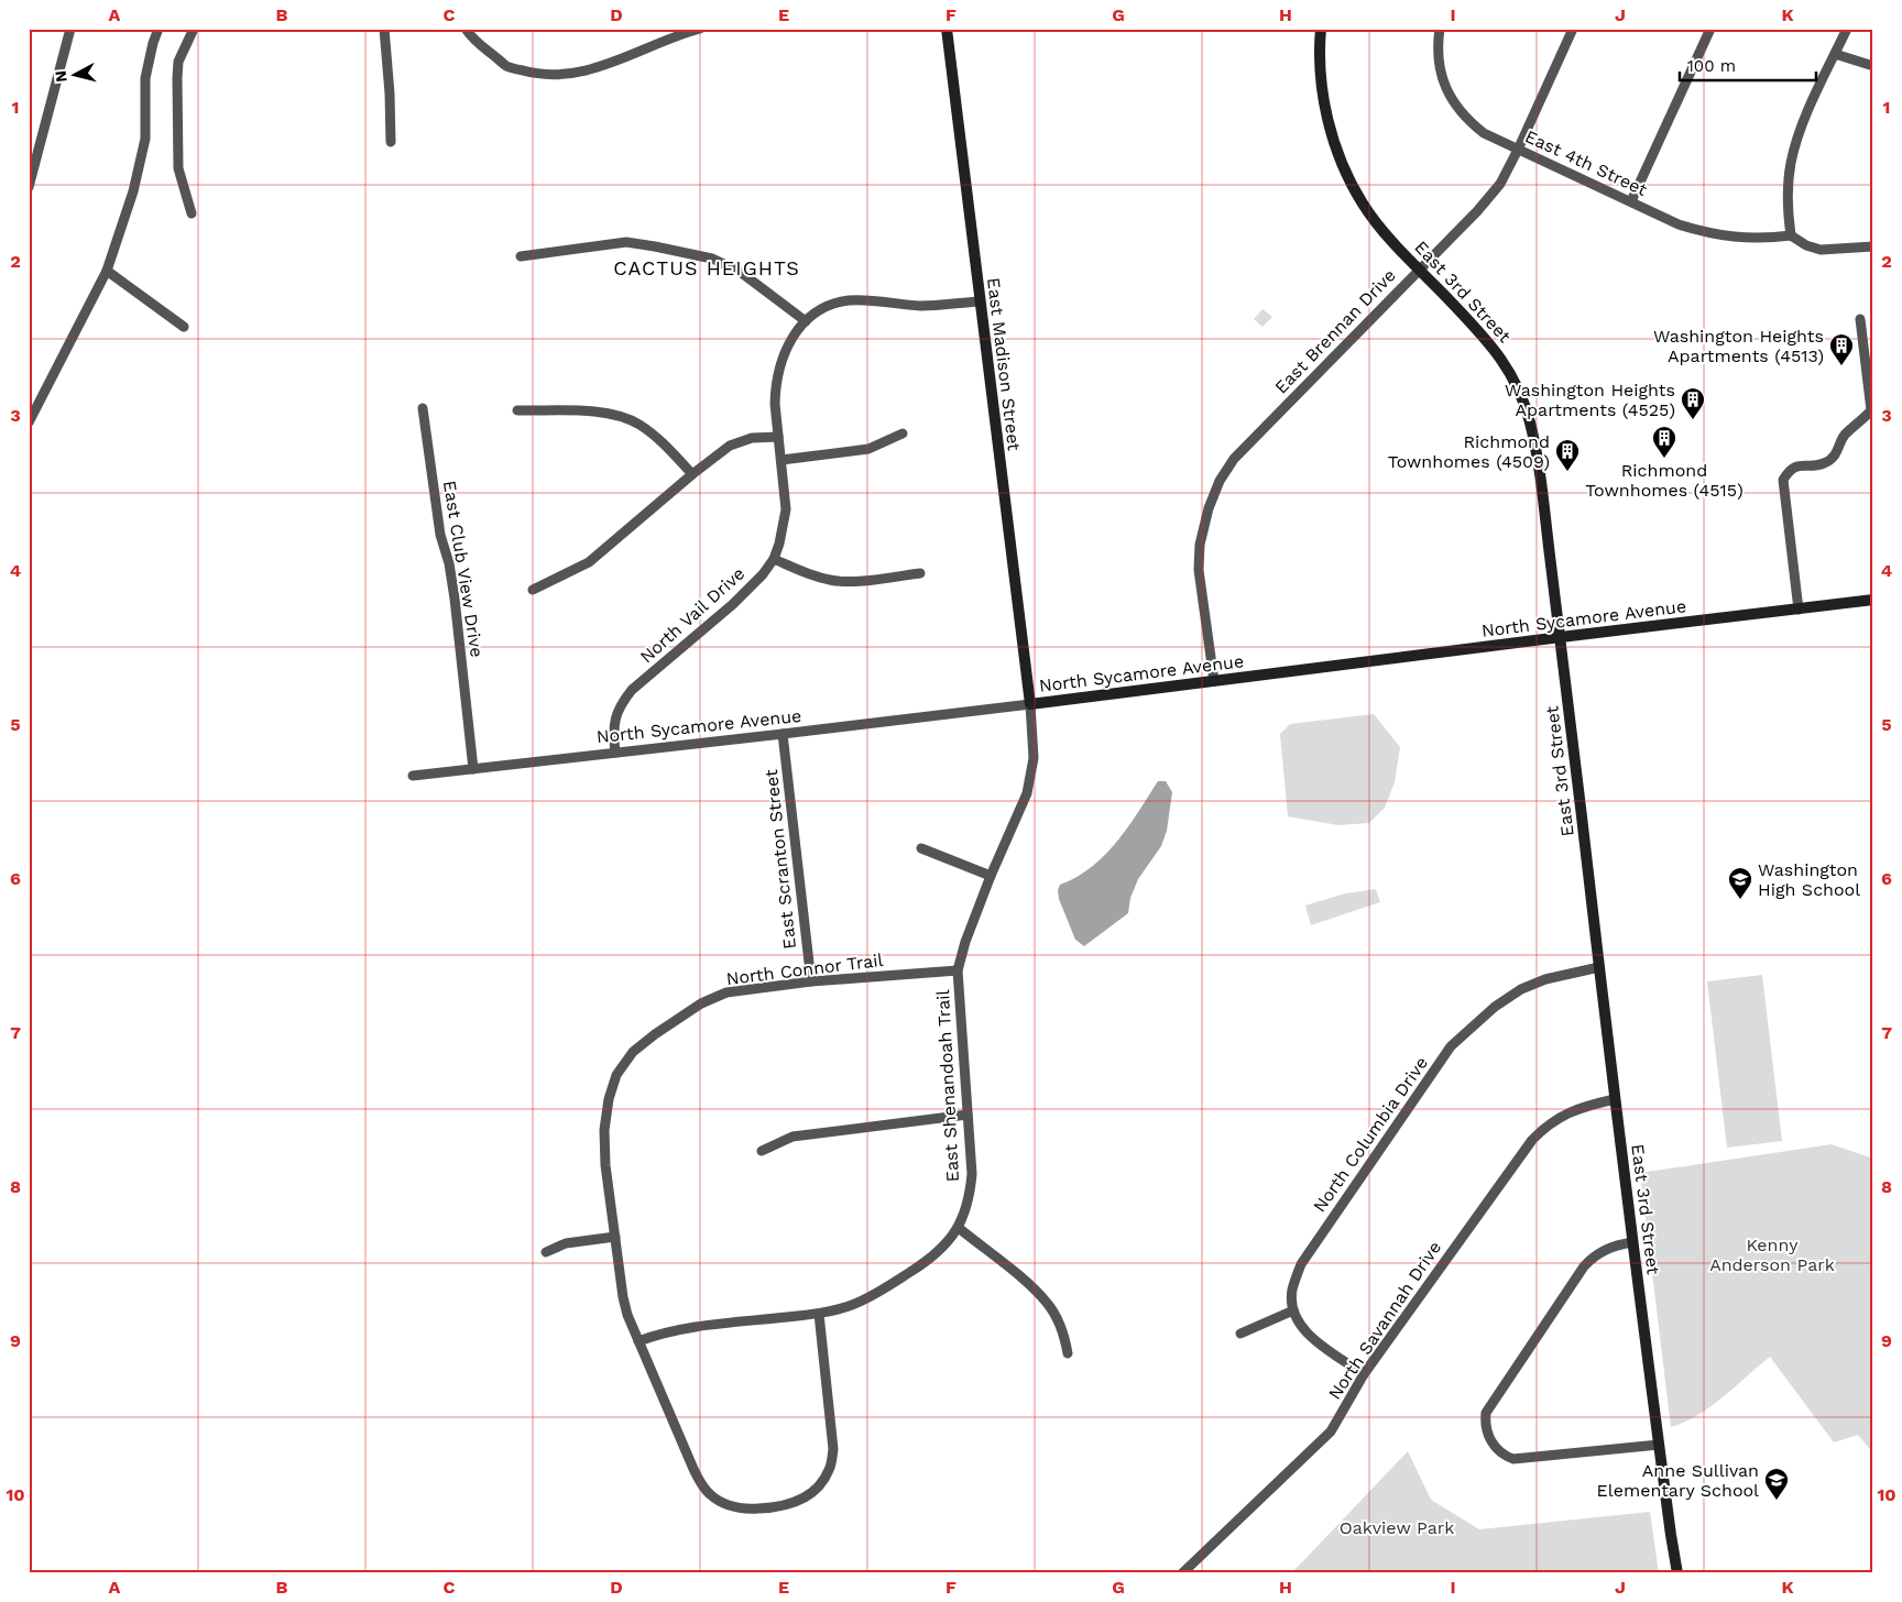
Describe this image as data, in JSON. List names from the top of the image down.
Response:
{
  "streets": {
    "street": [
      "East 4th Street",
      "East 3rd Street",
      "East Brennan Drive",
      "East Madison Street",
      "East Club View Drive",
      "North Vail Drive",
      "North Sycamore Avenue",
      "East Scranton Street",
      "North Connor Trail",
      "East Shenandoah Trail",
      "North Columbia Drive",
      "North Savannah Drive"
    ]
  },
  "crossings": [
    ["East 4th Street", "East Brennan Drive"],
    ["East 3rd Street", "East Brennan Drive"],
    ["East 3rd Street", "North Sycamore Avenue"],
    ["East 3rd Street", "North Columbia Drive"],
    ["East 3rd Street", "North Savannah Drive"],
    ["East Brennan Drive", "North Sycamore Avenue"],
    ["East Madison Street", "North Vail Drive"],
    ["East Madison Street", "North Sycamore Avenue"],
    ["East Madison Street", "East Shenandoah Trail"],
    ["East Club View Drive", "North Sycamore Avenue"],
    ["North Vail Drive", "North Sycamore Avenue"],
    ["North Sycamore Avenue", "East Scranton Street"],
    ["North Sycamore Avenue", "East Shenandoah Trail"],
    ["East Scranton Street", "North Connor Trail"],
    ["North Connor Trail", "East Shenandoah Trail"]
  ],
  "districts": ["CACTUS HEIGHTS"],
  "parks": ["Kenny Anderson Park", "Oakview Park"],
  "places": {
    "building": [
      "Washington Heights Apartments (4513)",
      "Washington Heights Apartments (4525)",
      "Richmond Townhomes (4515)",
      "Richmond Townhomes (4509)"
    ],
    "school or university": ["Washington High School", "Anne Sullivan Elementary School"]
  },
  "scale_bar": "100 m",
  "north": "left",
  "grid": {
    "columns": [
      "A",
      "B",
      "C",
      "D",
      "E",
      "F",
      "G",
      "H",
      "I",
      "J",
      "K"
    ],
    "rows": [
      "1",
      "2",
      "3",
      "4",
      "5",
      "6",
      "7",
      "8",
      "9",
      "10"
    ]
  }
}
